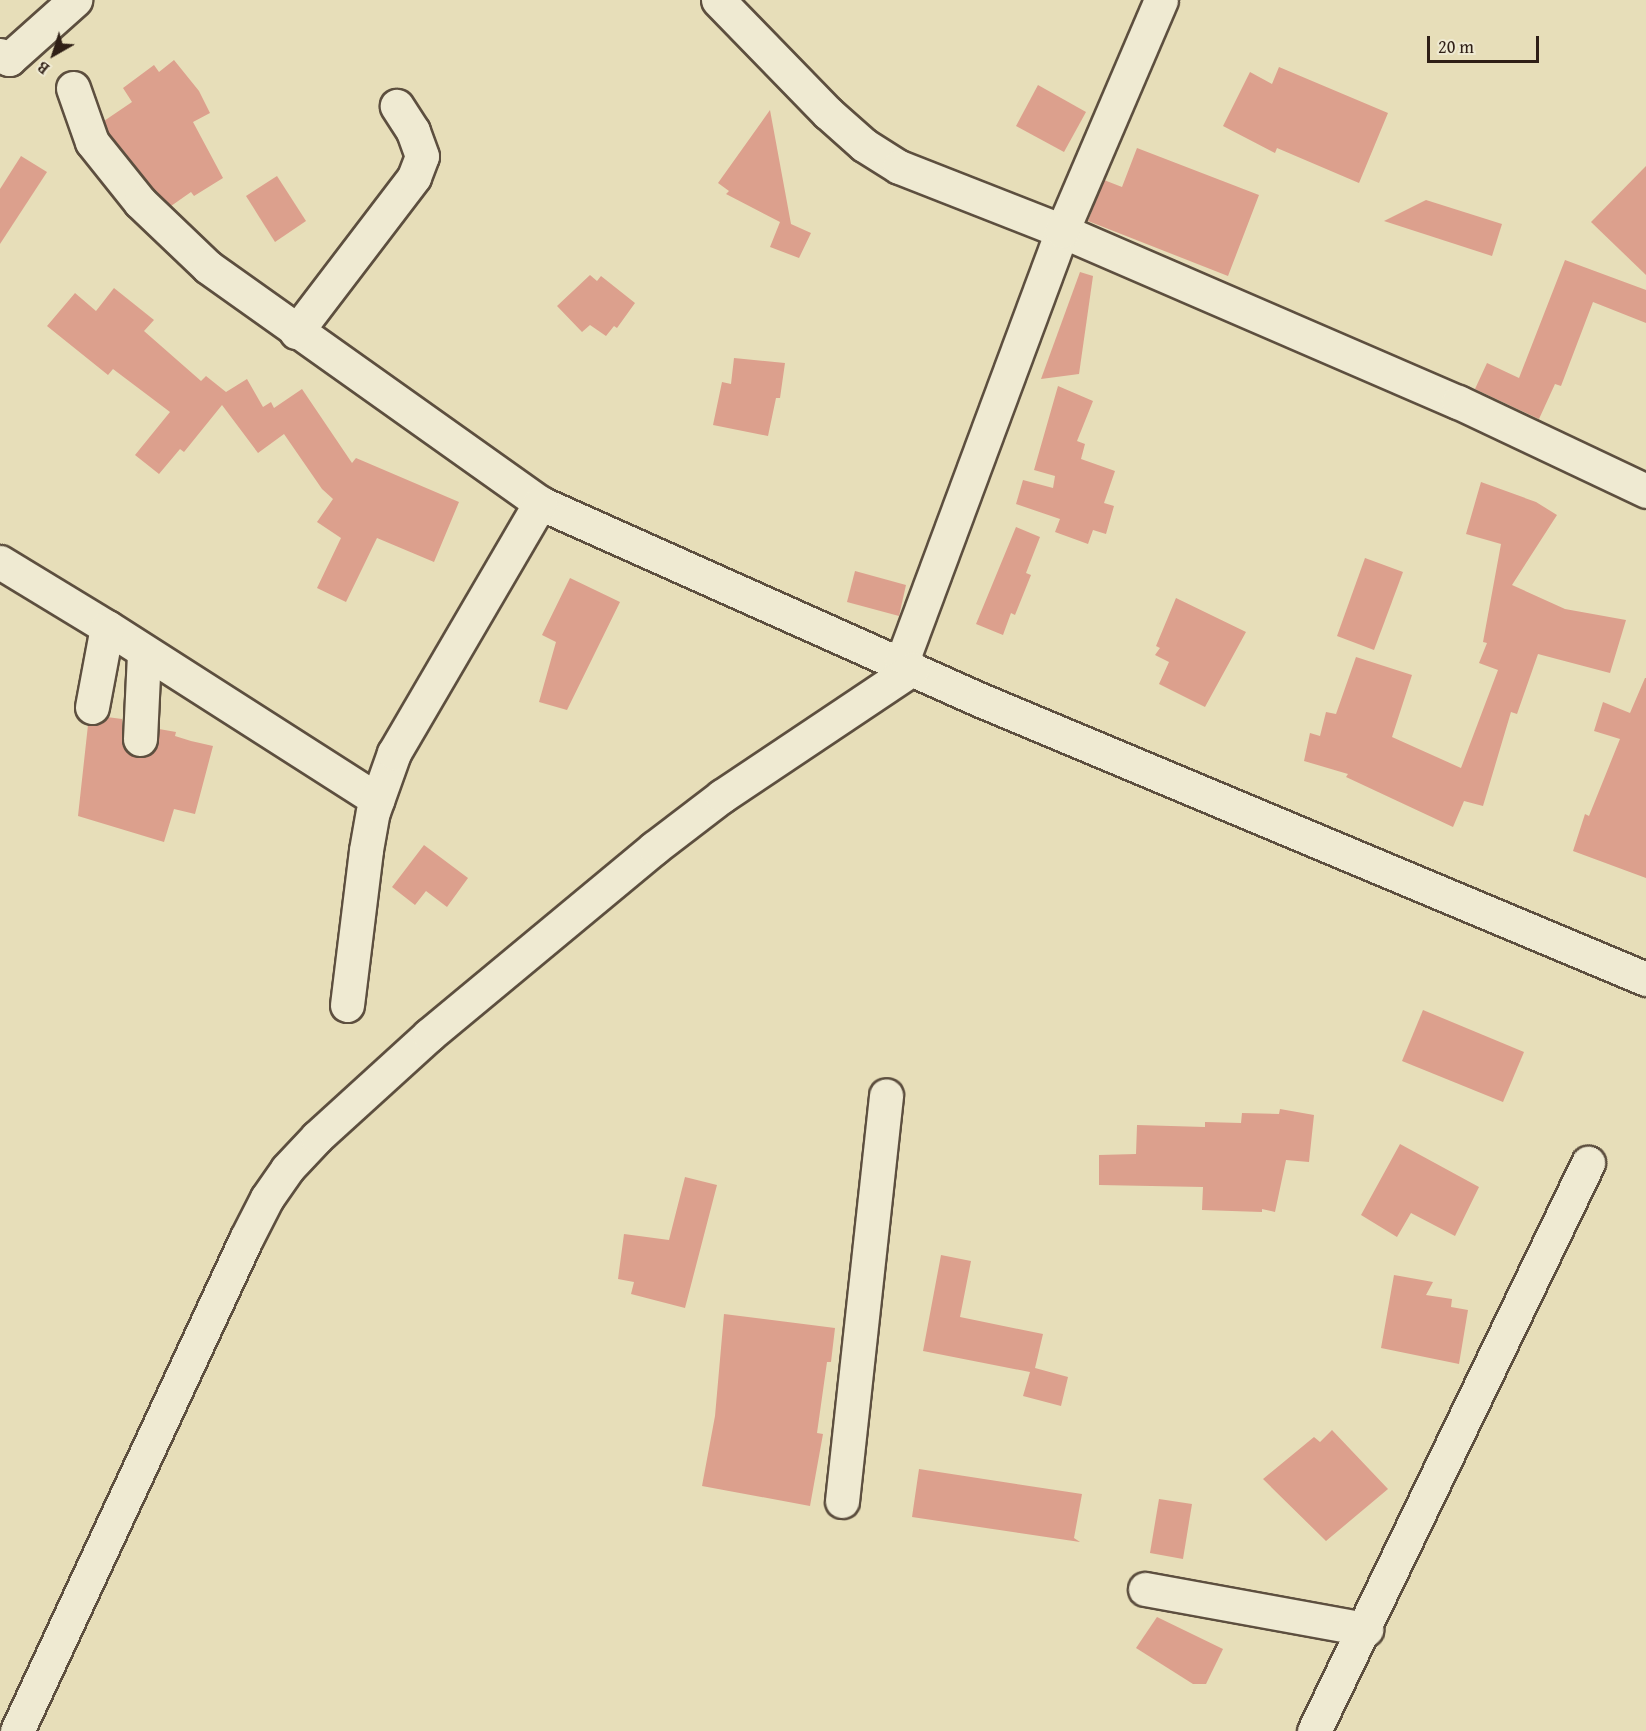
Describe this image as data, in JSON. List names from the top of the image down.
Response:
{
  "scale_bar": "20 m",
  "north": "bottom left"
}
